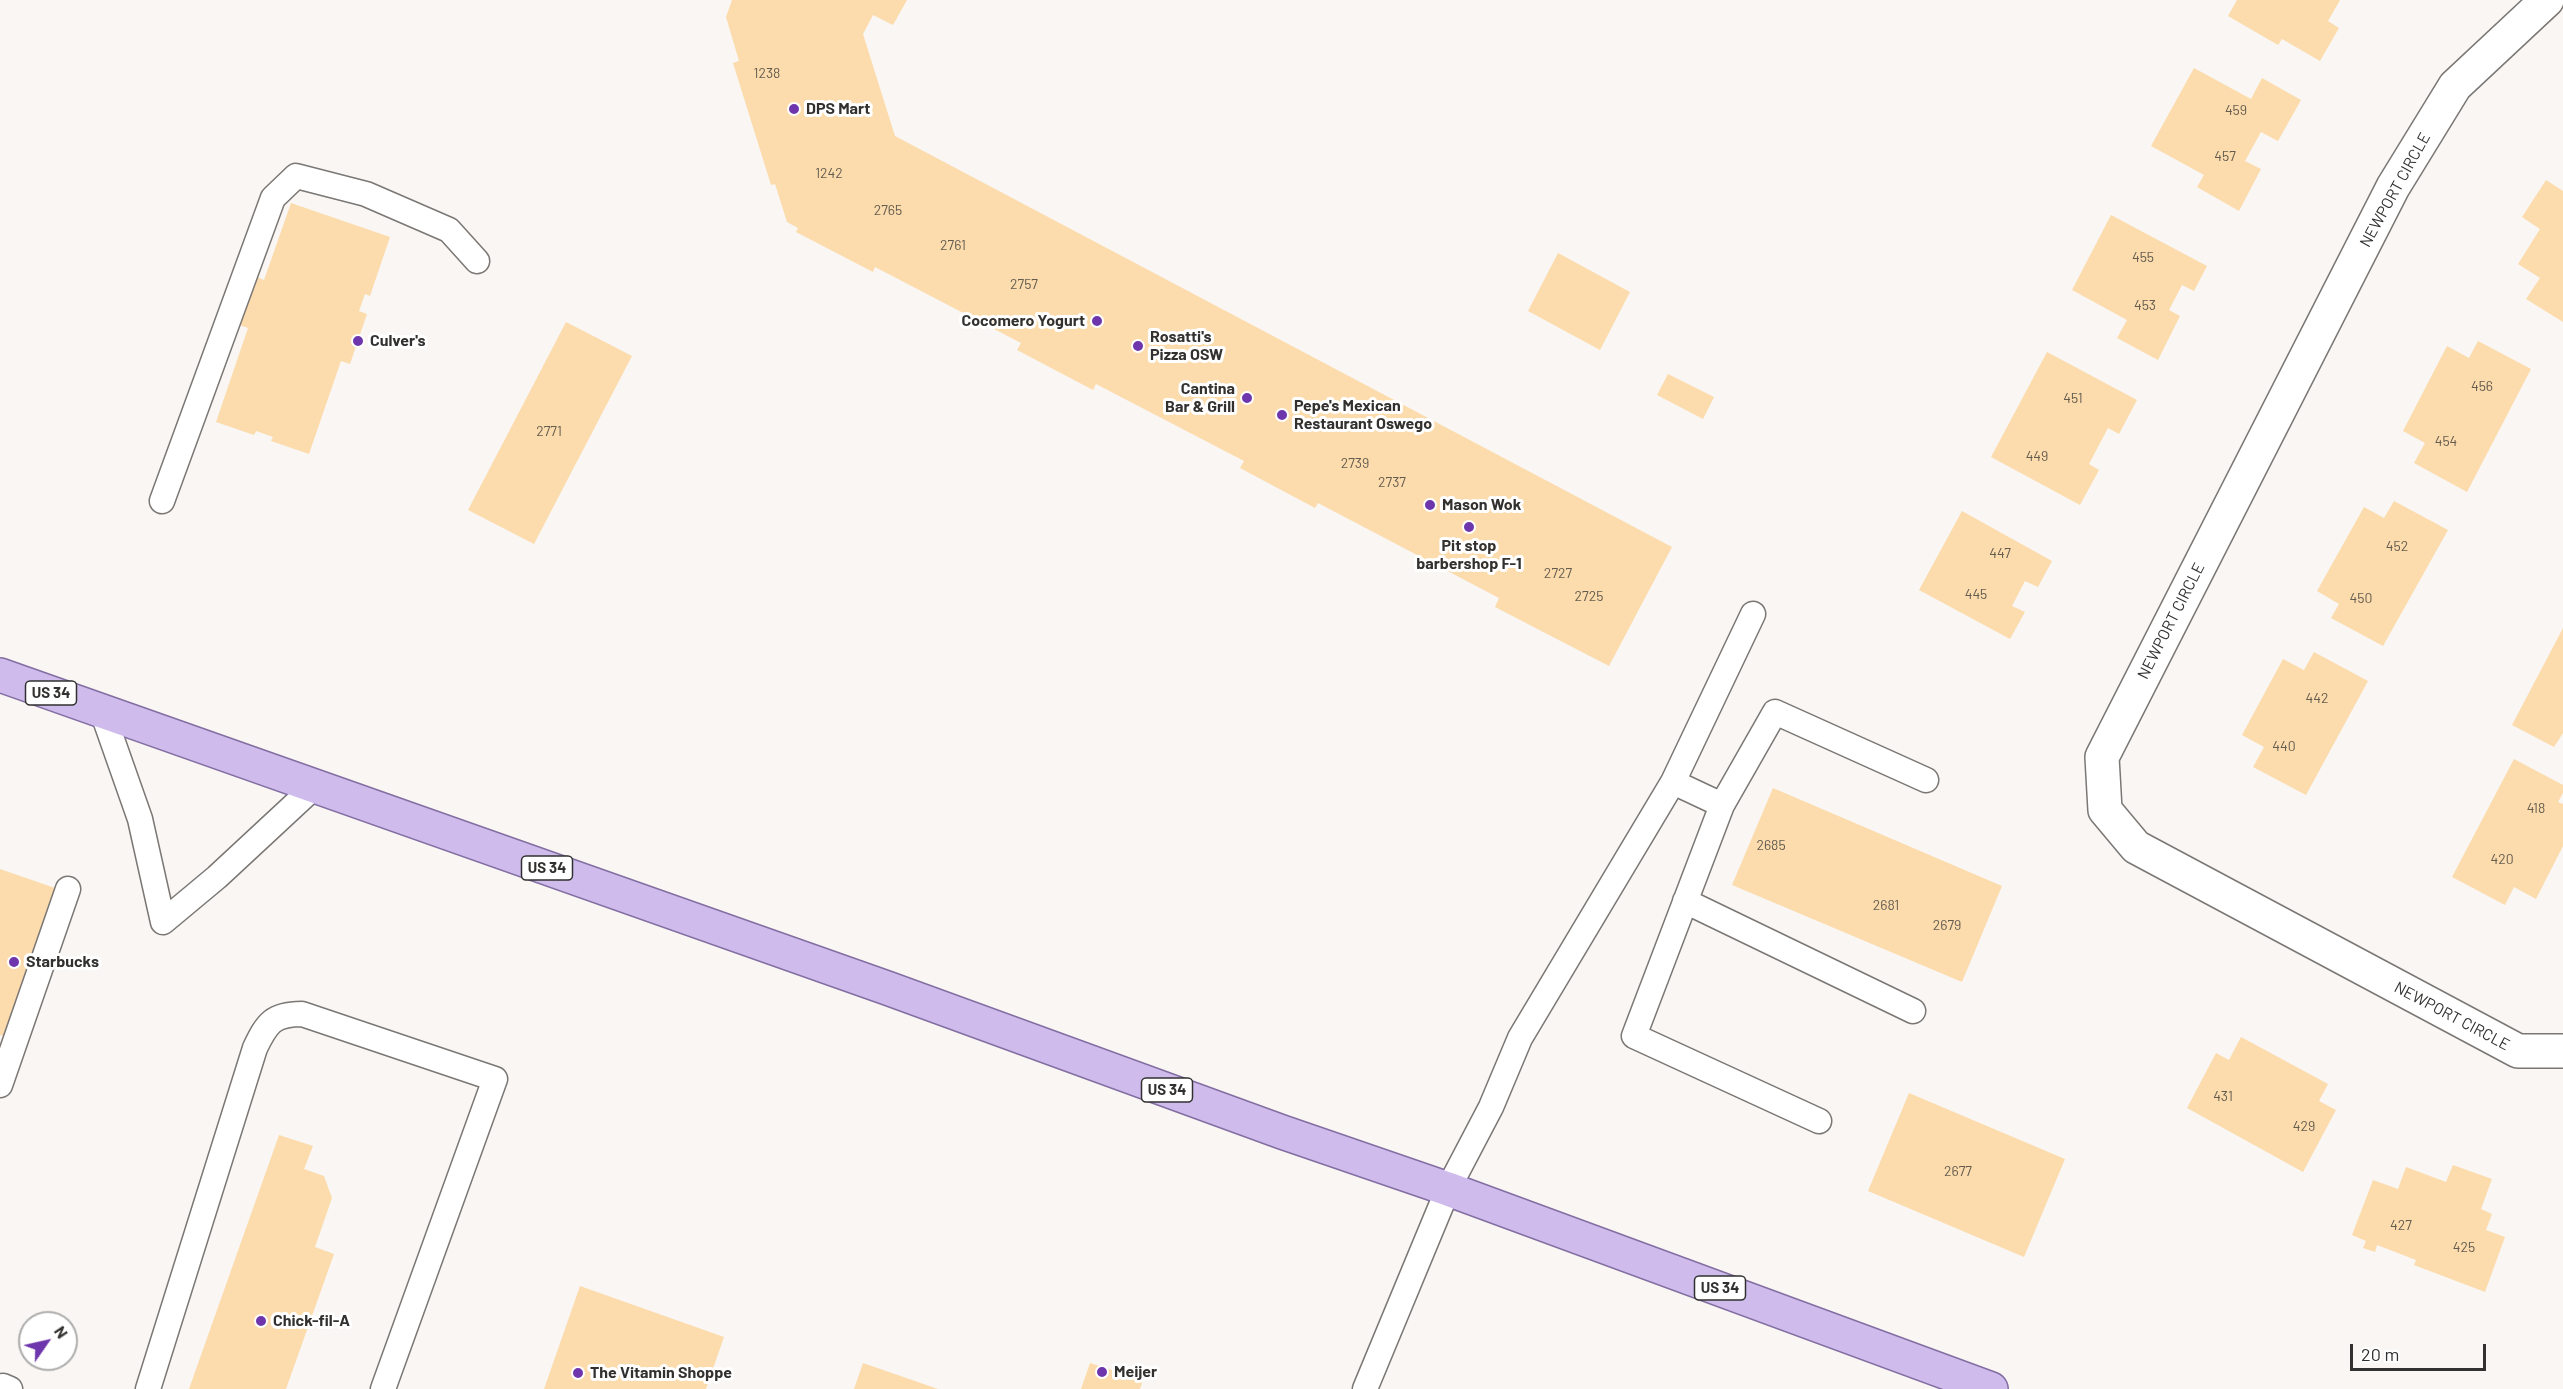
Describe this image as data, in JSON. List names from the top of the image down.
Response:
{
  "streets": {
    "main road": ["US 34"],
    "street": ["NEWPORT CIRCLE"]
  },
  "places": [
    "DPS Mart",
    "Cocomero Yogurt",
    "Culver's",
    "Rosatti's Pizza OSW",
    "Cantina Bar & Grill",
    "Pepe's Mexican Restaurant Oswego",
    "Mason Wok",
    "Pit stop barbershop F-1",
    "Starbucks",
    "Chick-fil-A",
    "Meijer",
    "The Vitamin Shoppe"
  ],
  "house_numbers": [
    "1238",
    "459",
    "457",
    "1242",
    "2765",
    "2761",
    "455",
    "2757",
    "453",
    "456",
    "451",
    "2771",
    "454",
    "449",
    "2739",
    "2737",
    "452",
    "447",
    "2727",
    "445",
    "2725",
    "450",
    "442",
    "440",
    "418",
    "2685",
    "420",
    "2681",
    "2679",
    "431",
    "429",
    "2677",
    "427",
    "425"
  ],
  "scale_bar": "20 m",
  "north": "top right"
}
